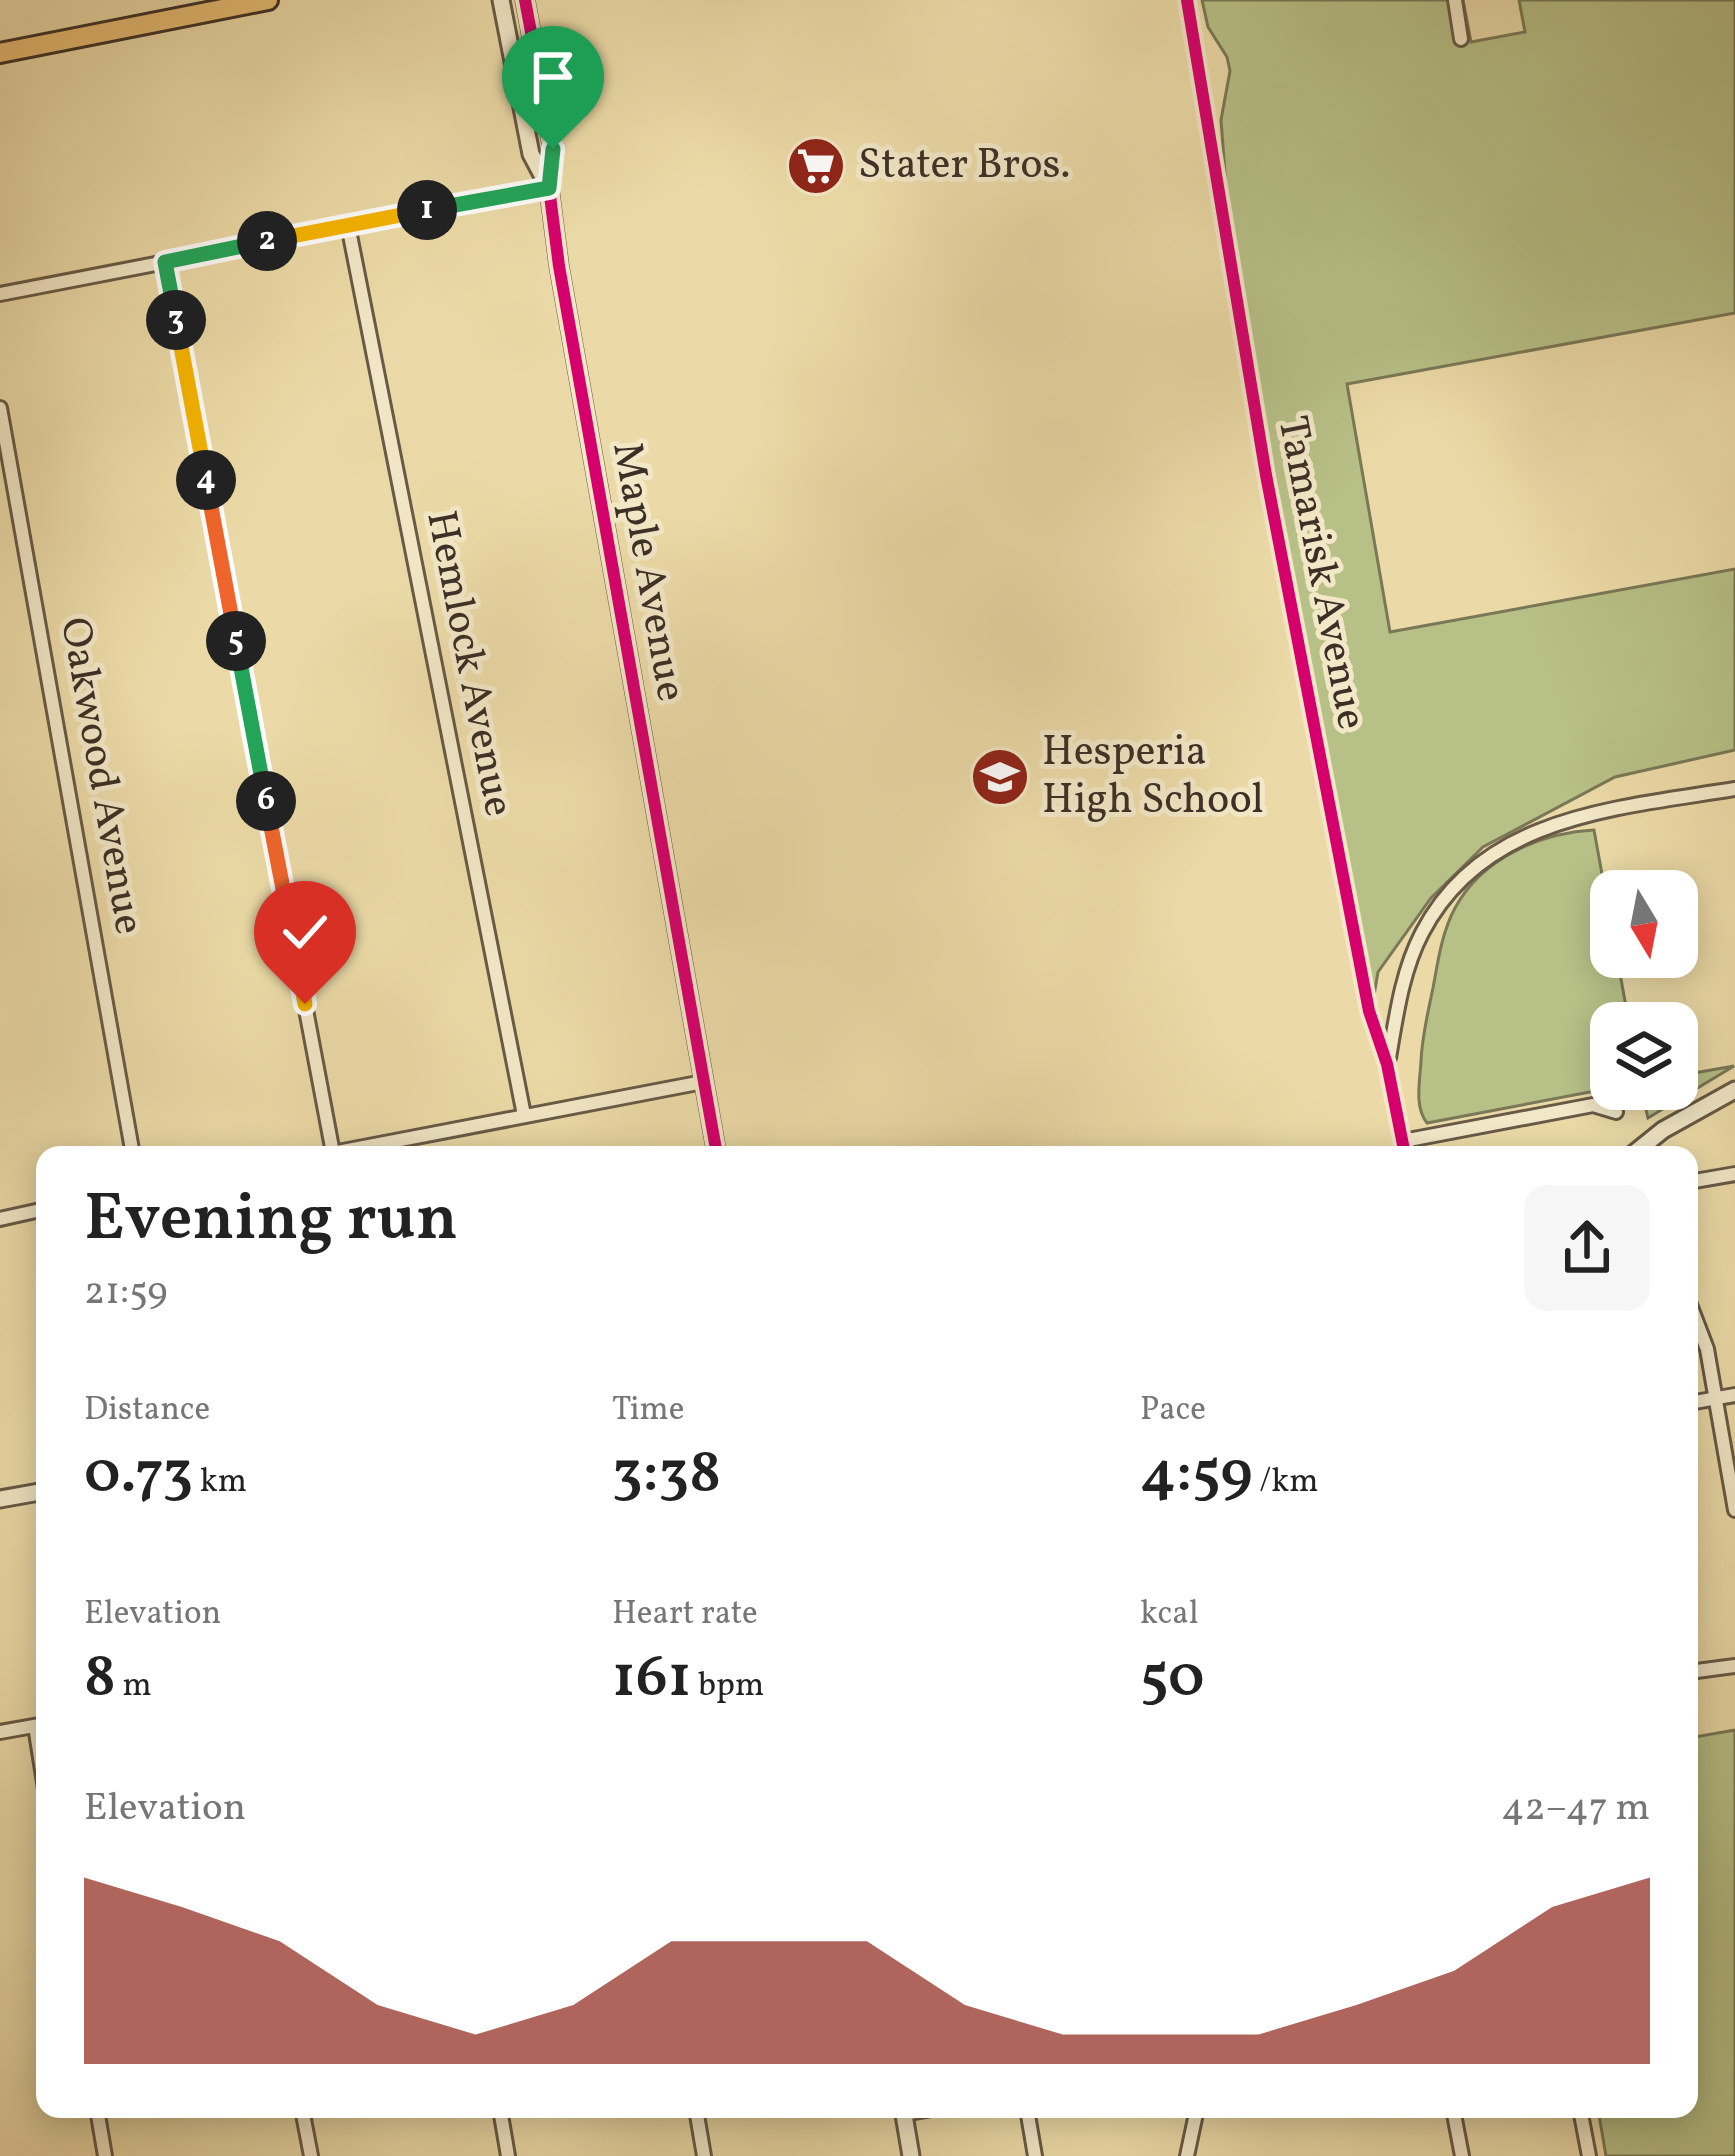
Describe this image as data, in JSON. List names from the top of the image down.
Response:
{
  "streets": {
    "street": [
      "Maple Avenue",
      "Tamarisk Avenue",
      "Hemlock Avenue",
      "Oakwood Avenue"
    ]
  },
  "places": {
    "supermarket": ["Stater Bros."],
    "school or university": ["Hesperia High School"]
  },
  "north": "bottom",
  "page": {
    "pins": [
      "1",
      "2",
      "3",
      "4",
      "5",
      "6"
    ],
    "heading": ["Evening run", "21:59"],
    "stats": [
      ["Distance", "0.73 km"],
      ["Time", "3:38"],
      ["Pace", "4:59 /km"],
      ["Elevation", "8 m"],
      ["Heart rate", "161 bpm"],
      ["kcal", "50"]
    ],
    "chart": ["Elevation", "42–47 m"]
  }
}
